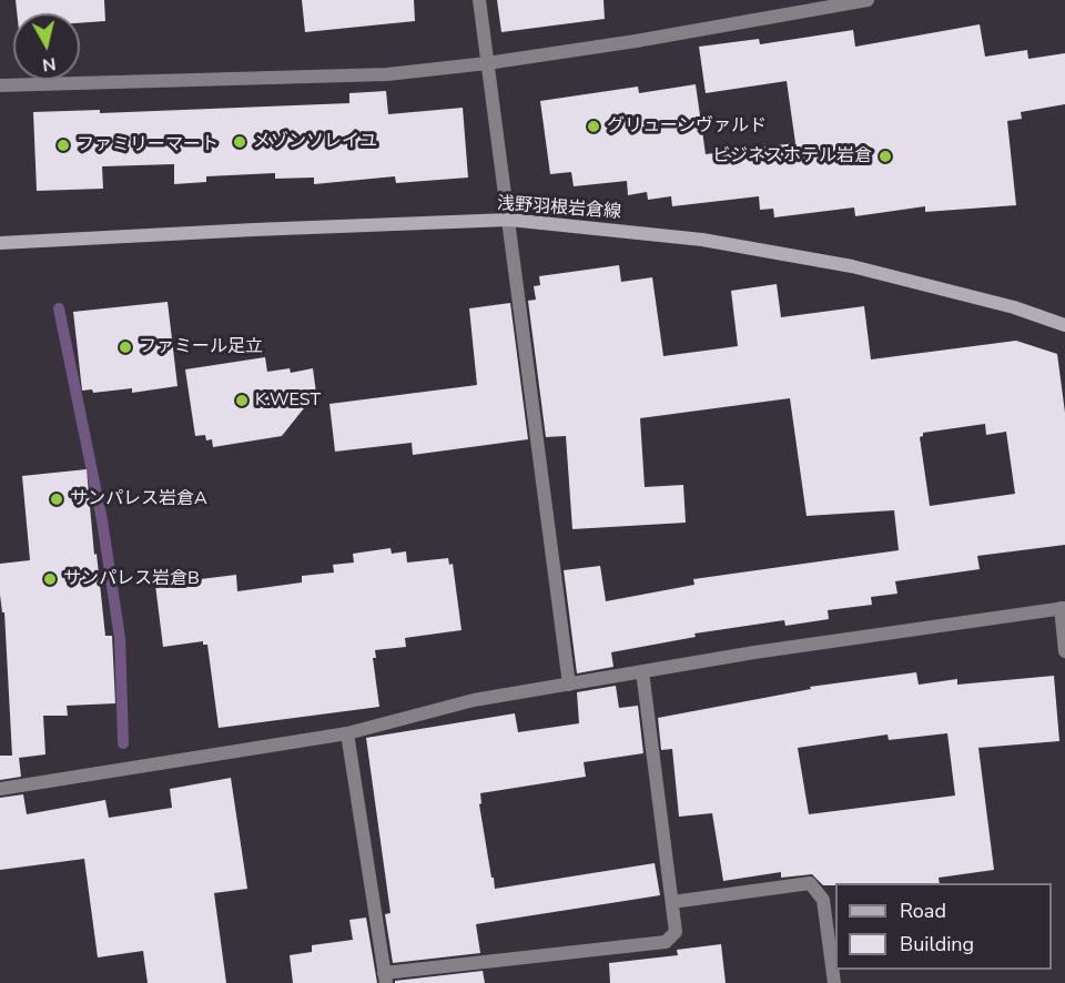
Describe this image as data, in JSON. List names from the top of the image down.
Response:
{
  "streets": {
    "main road": ["浅野羽根岩倉線"]
  },
  "places": [
    "グリューンヴァルド",
    "メゾンソレイユ",
    "ファミリーマート",
    "ビジネスホテル岩倉",
    "ファミール足立",
    "K.WEST",
    "サンパレス岩倉A",
    "サンパレス岩倉B"
  ],
  "legend": ["Road", "Building"],
  "north": "bottom"
}
